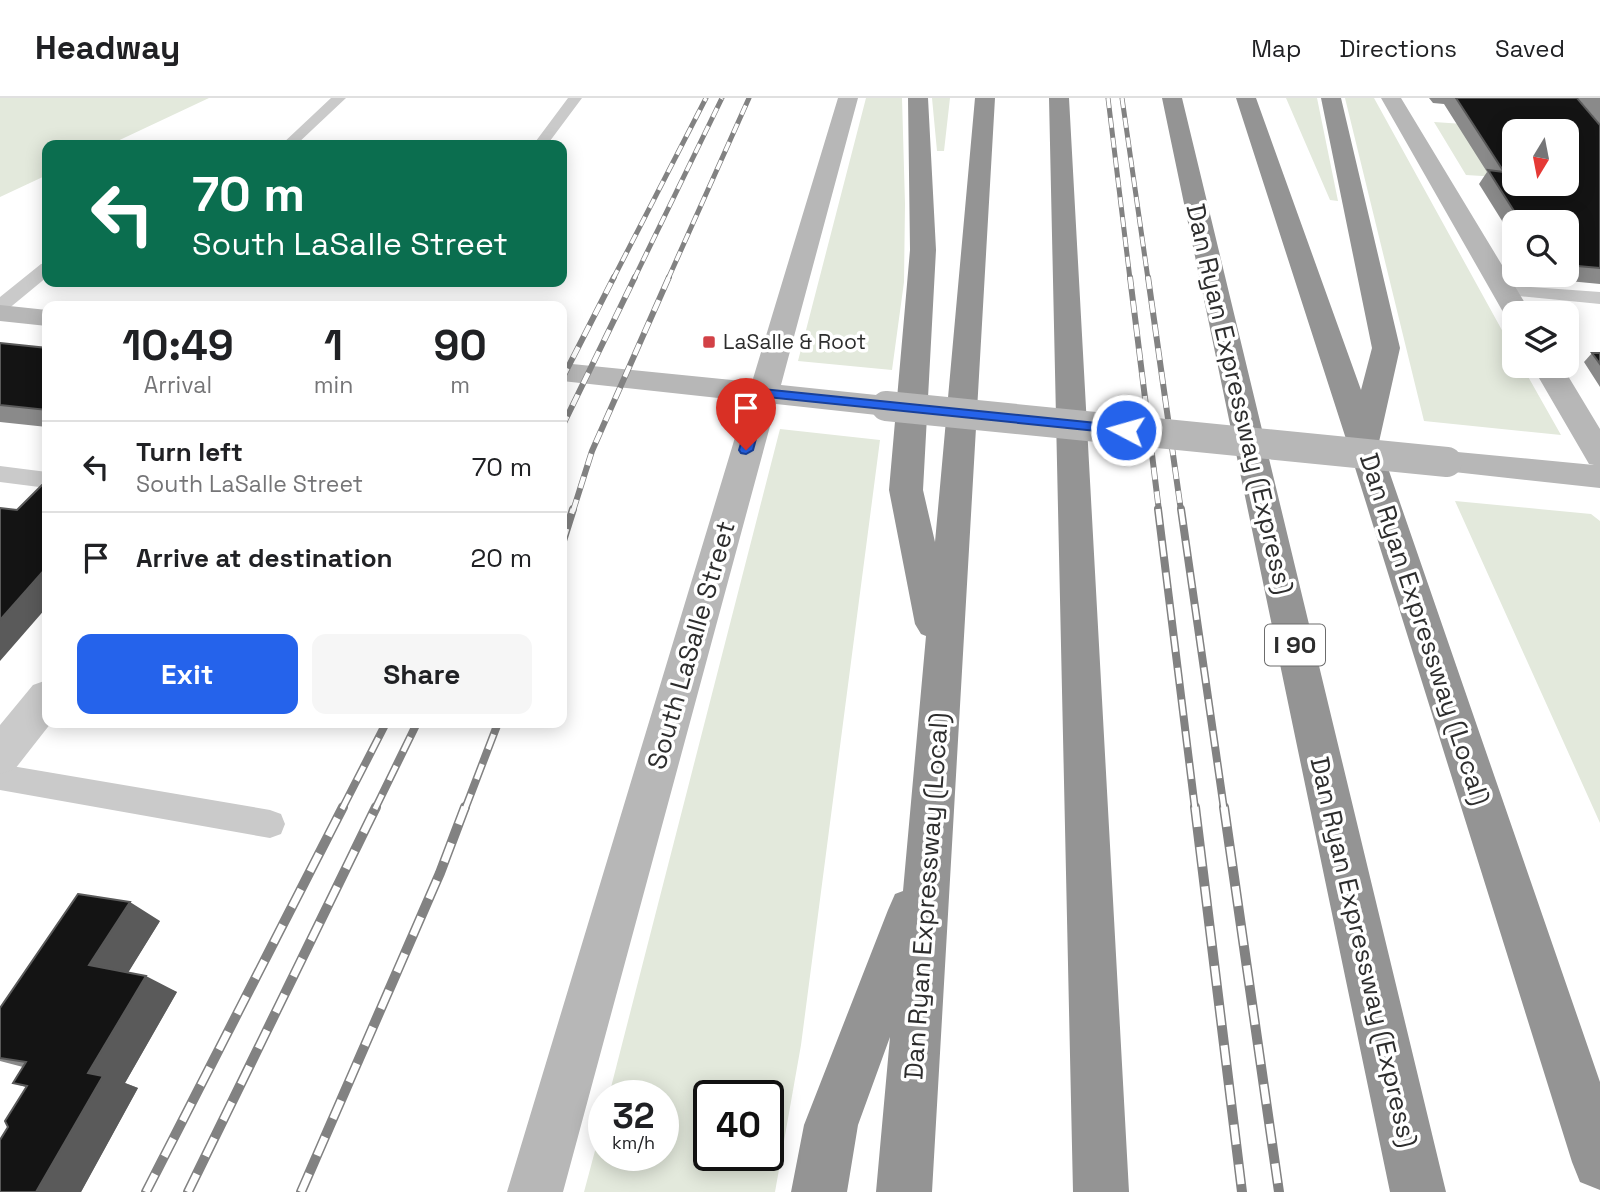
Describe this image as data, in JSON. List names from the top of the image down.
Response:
{
  "streets": {
    "highway": ["Dan Ryan Expressway (Express)", "Dan Ryan Expressway (Local)", "I 90"],
    "main road": ["South LaSalle Street"]
  },
  "places": {
    "transit": ["LaSalle & Root"]
  },
  "north": "bottom",
  "page": {
    "header": "Headway",
    "nav": ["Map", "Directions", "Saved"],
    "turn": ["70 m", "South LaSalle Street"],
    "eta": [
      "10:49",
      "Arrival",
      "1",
      "min",
      "90",
      "m"
    ],
    "list": [
      {
        "name": "Turn left",
        "note": "South LaSalle Street",
        "value": "70 m"
      },
      {
        "name": "Arrive at destination",
        "value": "20 m"
      }
    ],
    "buttons": ["Exit", "Share"],
    "speed": "32 km/h",
    "limit": "40"
  }
}
